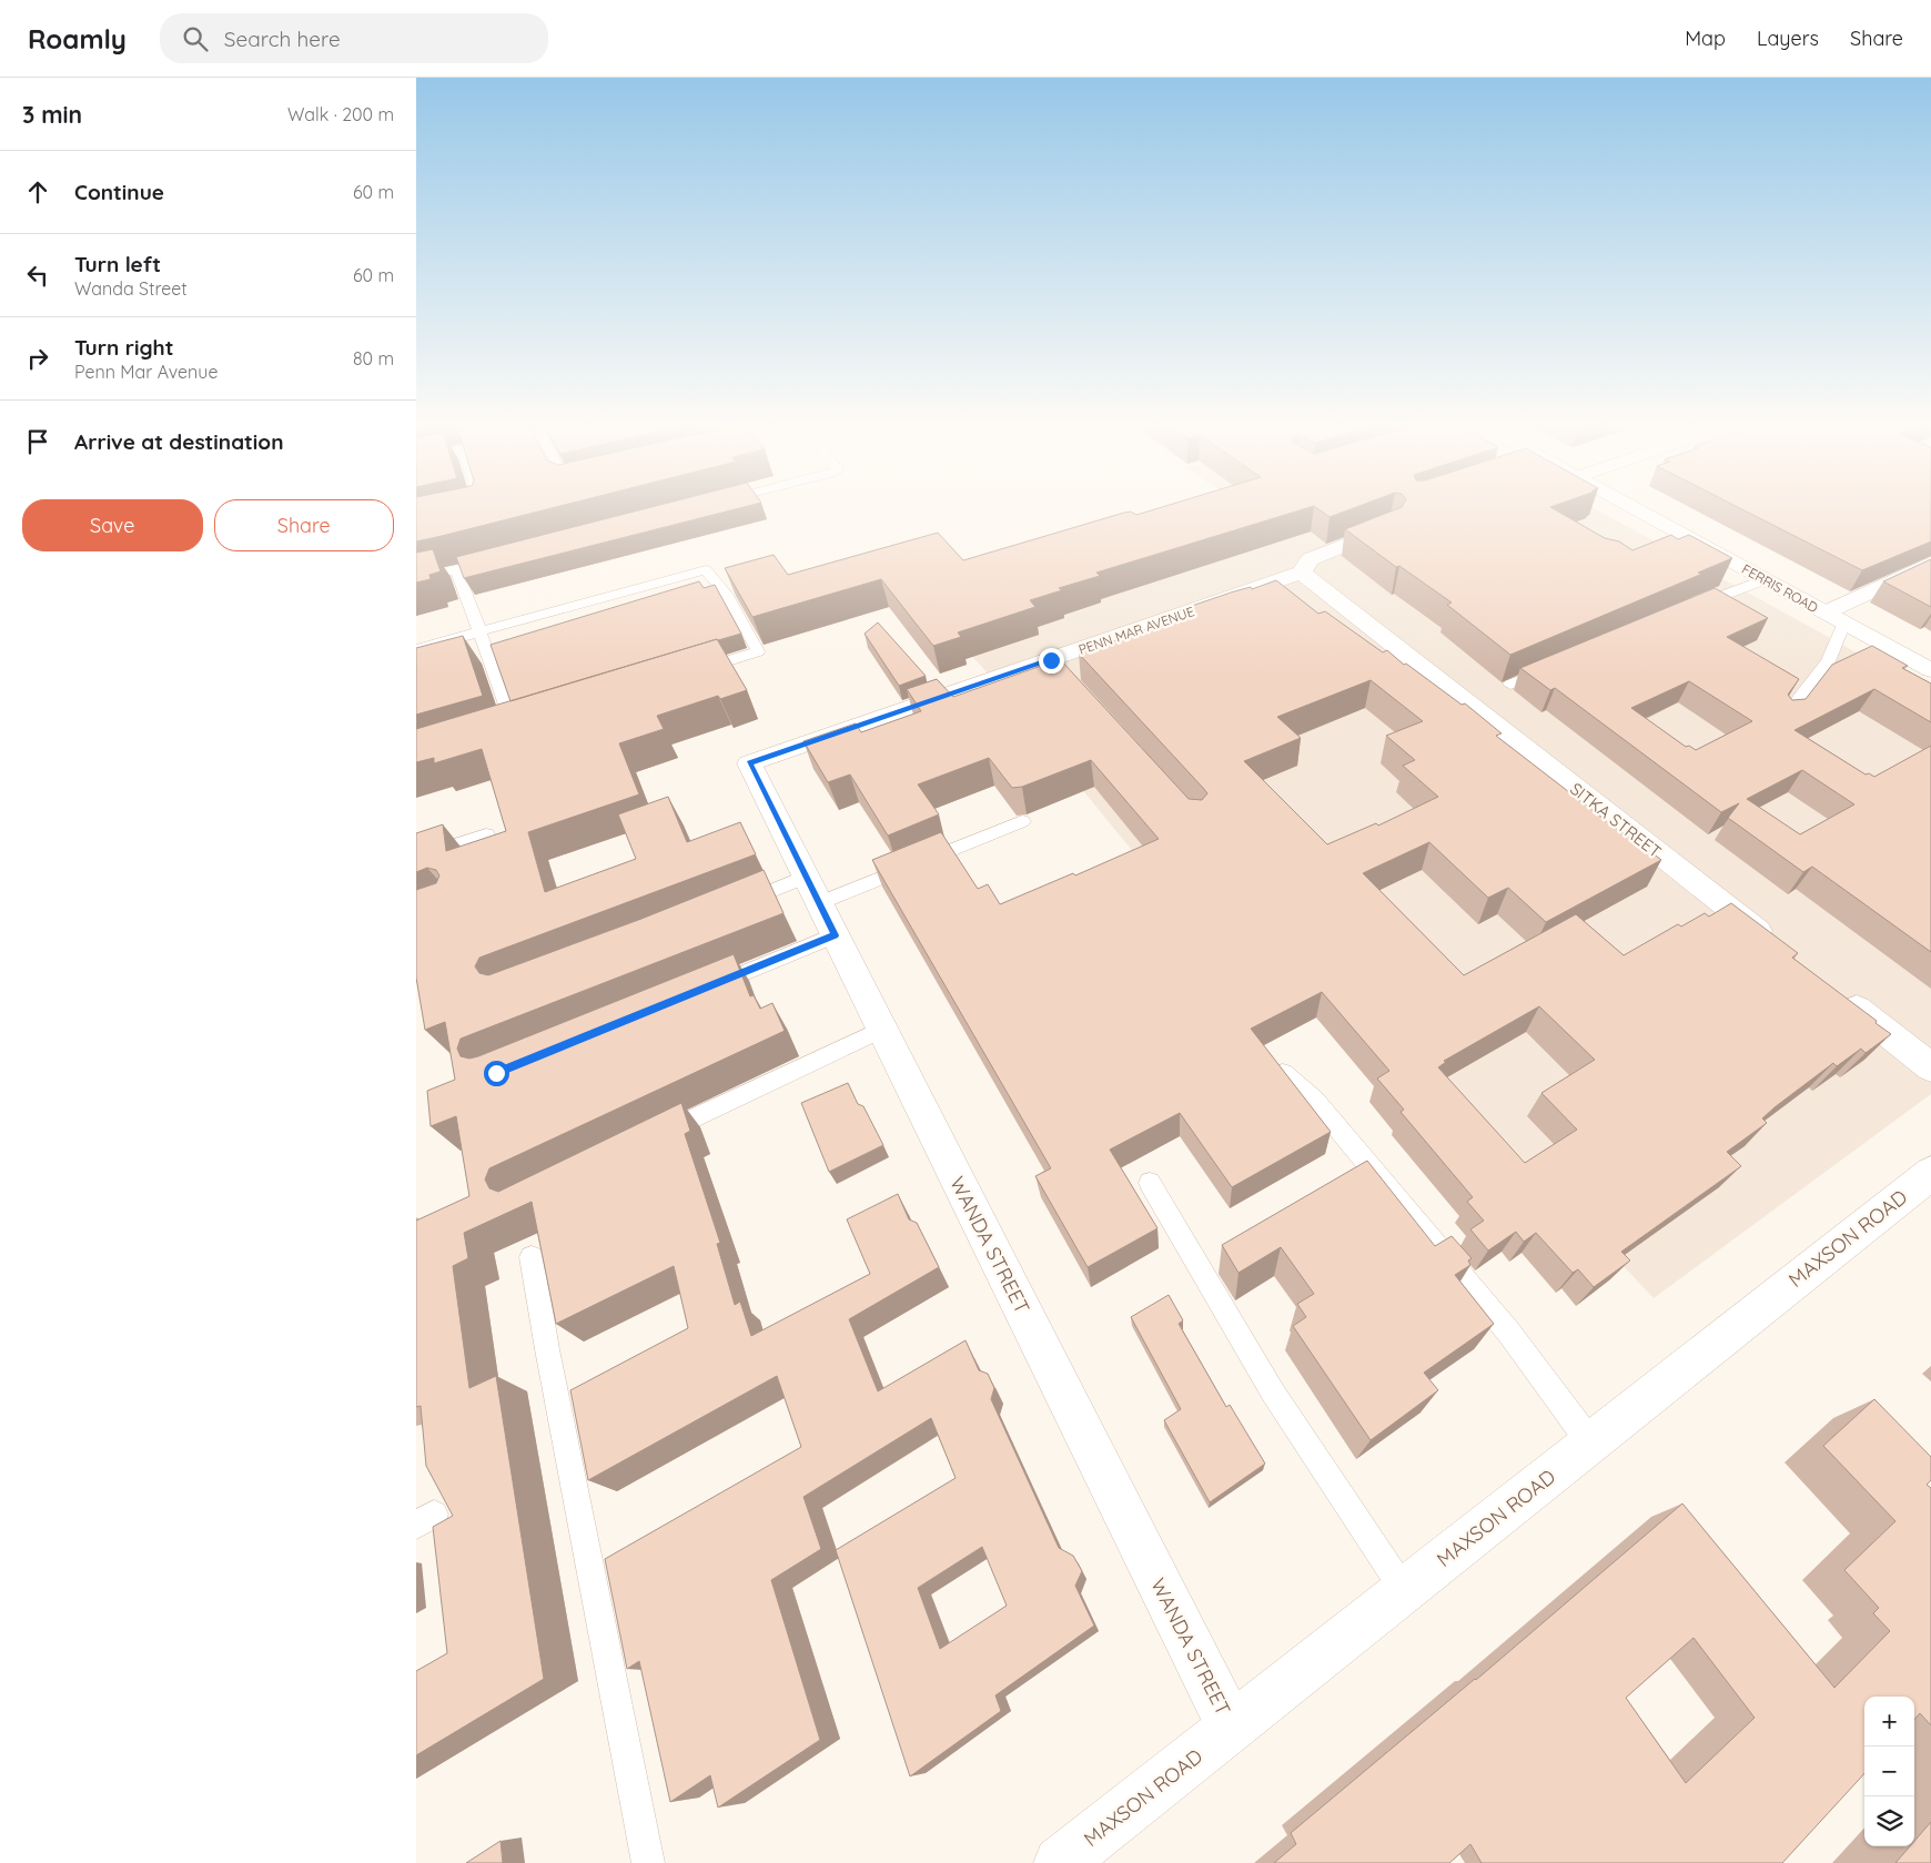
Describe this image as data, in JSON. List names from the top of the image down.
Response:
{
  "streets": {
    "street": [
      "FERRIS ROAD",
      "PENN MAR AVENUE",
      "SITKA STREET",
      "MAXSON ROAD",
      "WANDA STREET"
    ]
  },
  "crossings": [
    ["PENN MAR AVENUE", "SITKA STREET"],
    ["PENN MAR AVENUE", "WANDA STREET"],
    ["MAXSON ROAD", "WANDA STREET"]
  ],
  "page": {
    "header": "Roamly",
    "search": "Search here",
    "nav": ["Map", "Layers", "Share"],
    "heading": ["3 min", "Walk · 200 m"],
    "list": [
      ["Continue", "60 m"],
      ["Turn left", "Wanda Street", "60 m"],
      ["Turn right", "Penn Mar Avenue", "80 m"],
      "Arrive at destination"
    ],
    "buttons": ["Save", "Share"],
    "map_buttons": ["+", "−"]
  }
}
